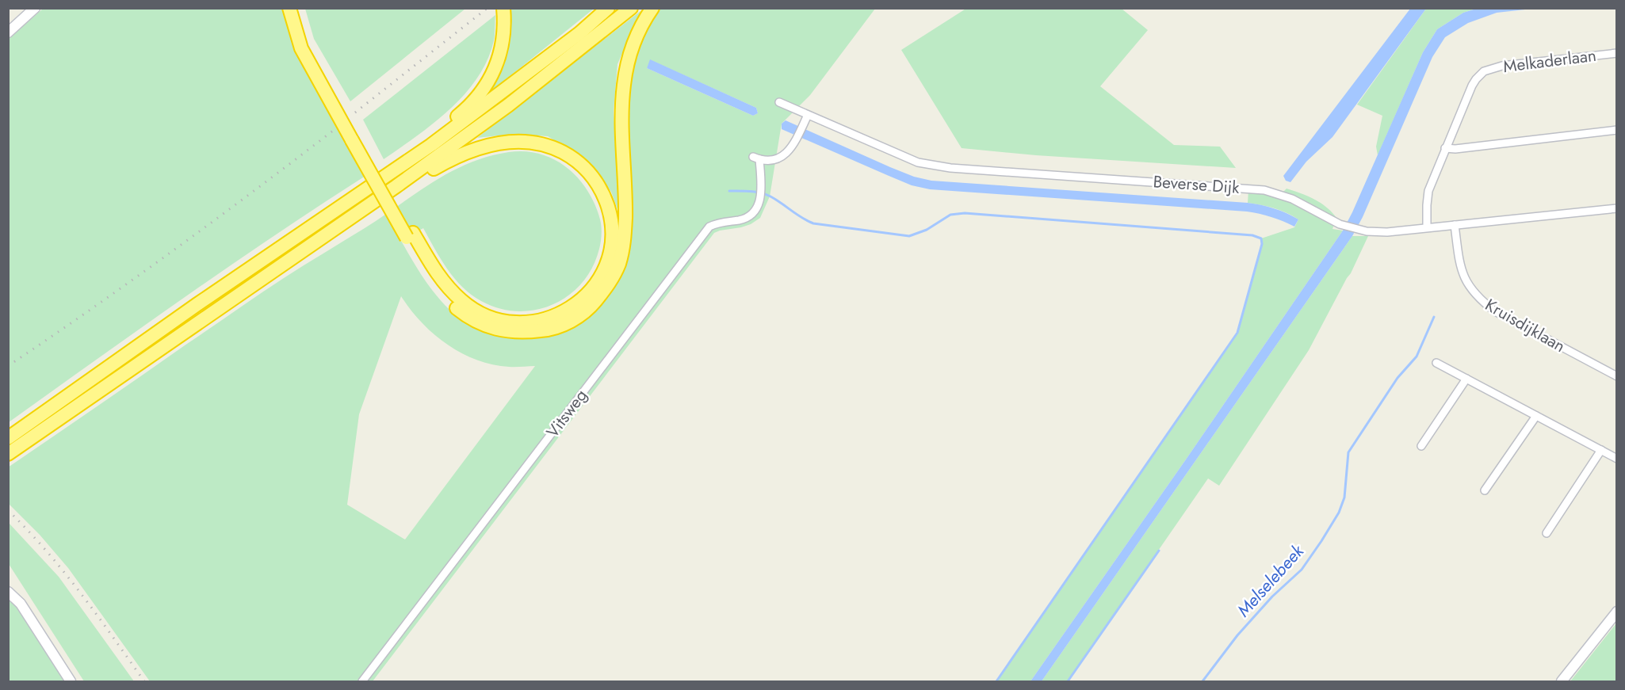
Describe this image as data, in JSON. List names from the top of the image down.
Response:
{
  "streets": {
    "street": [
      "Melkaderlaan",
      "Beverse Dijk",
      "Kruisdijklaan",
      "Vitsweg"
    ]
  },
  "crossings": [
    ["Melkaderlaan", "Beverse Dijk"],
    ["Beverse Dijk", "Kruisdijklaan"],
    ["Beverse Dijk", "Vitsweg"]
  ],
  "water": ["Melselebeek"]
}
